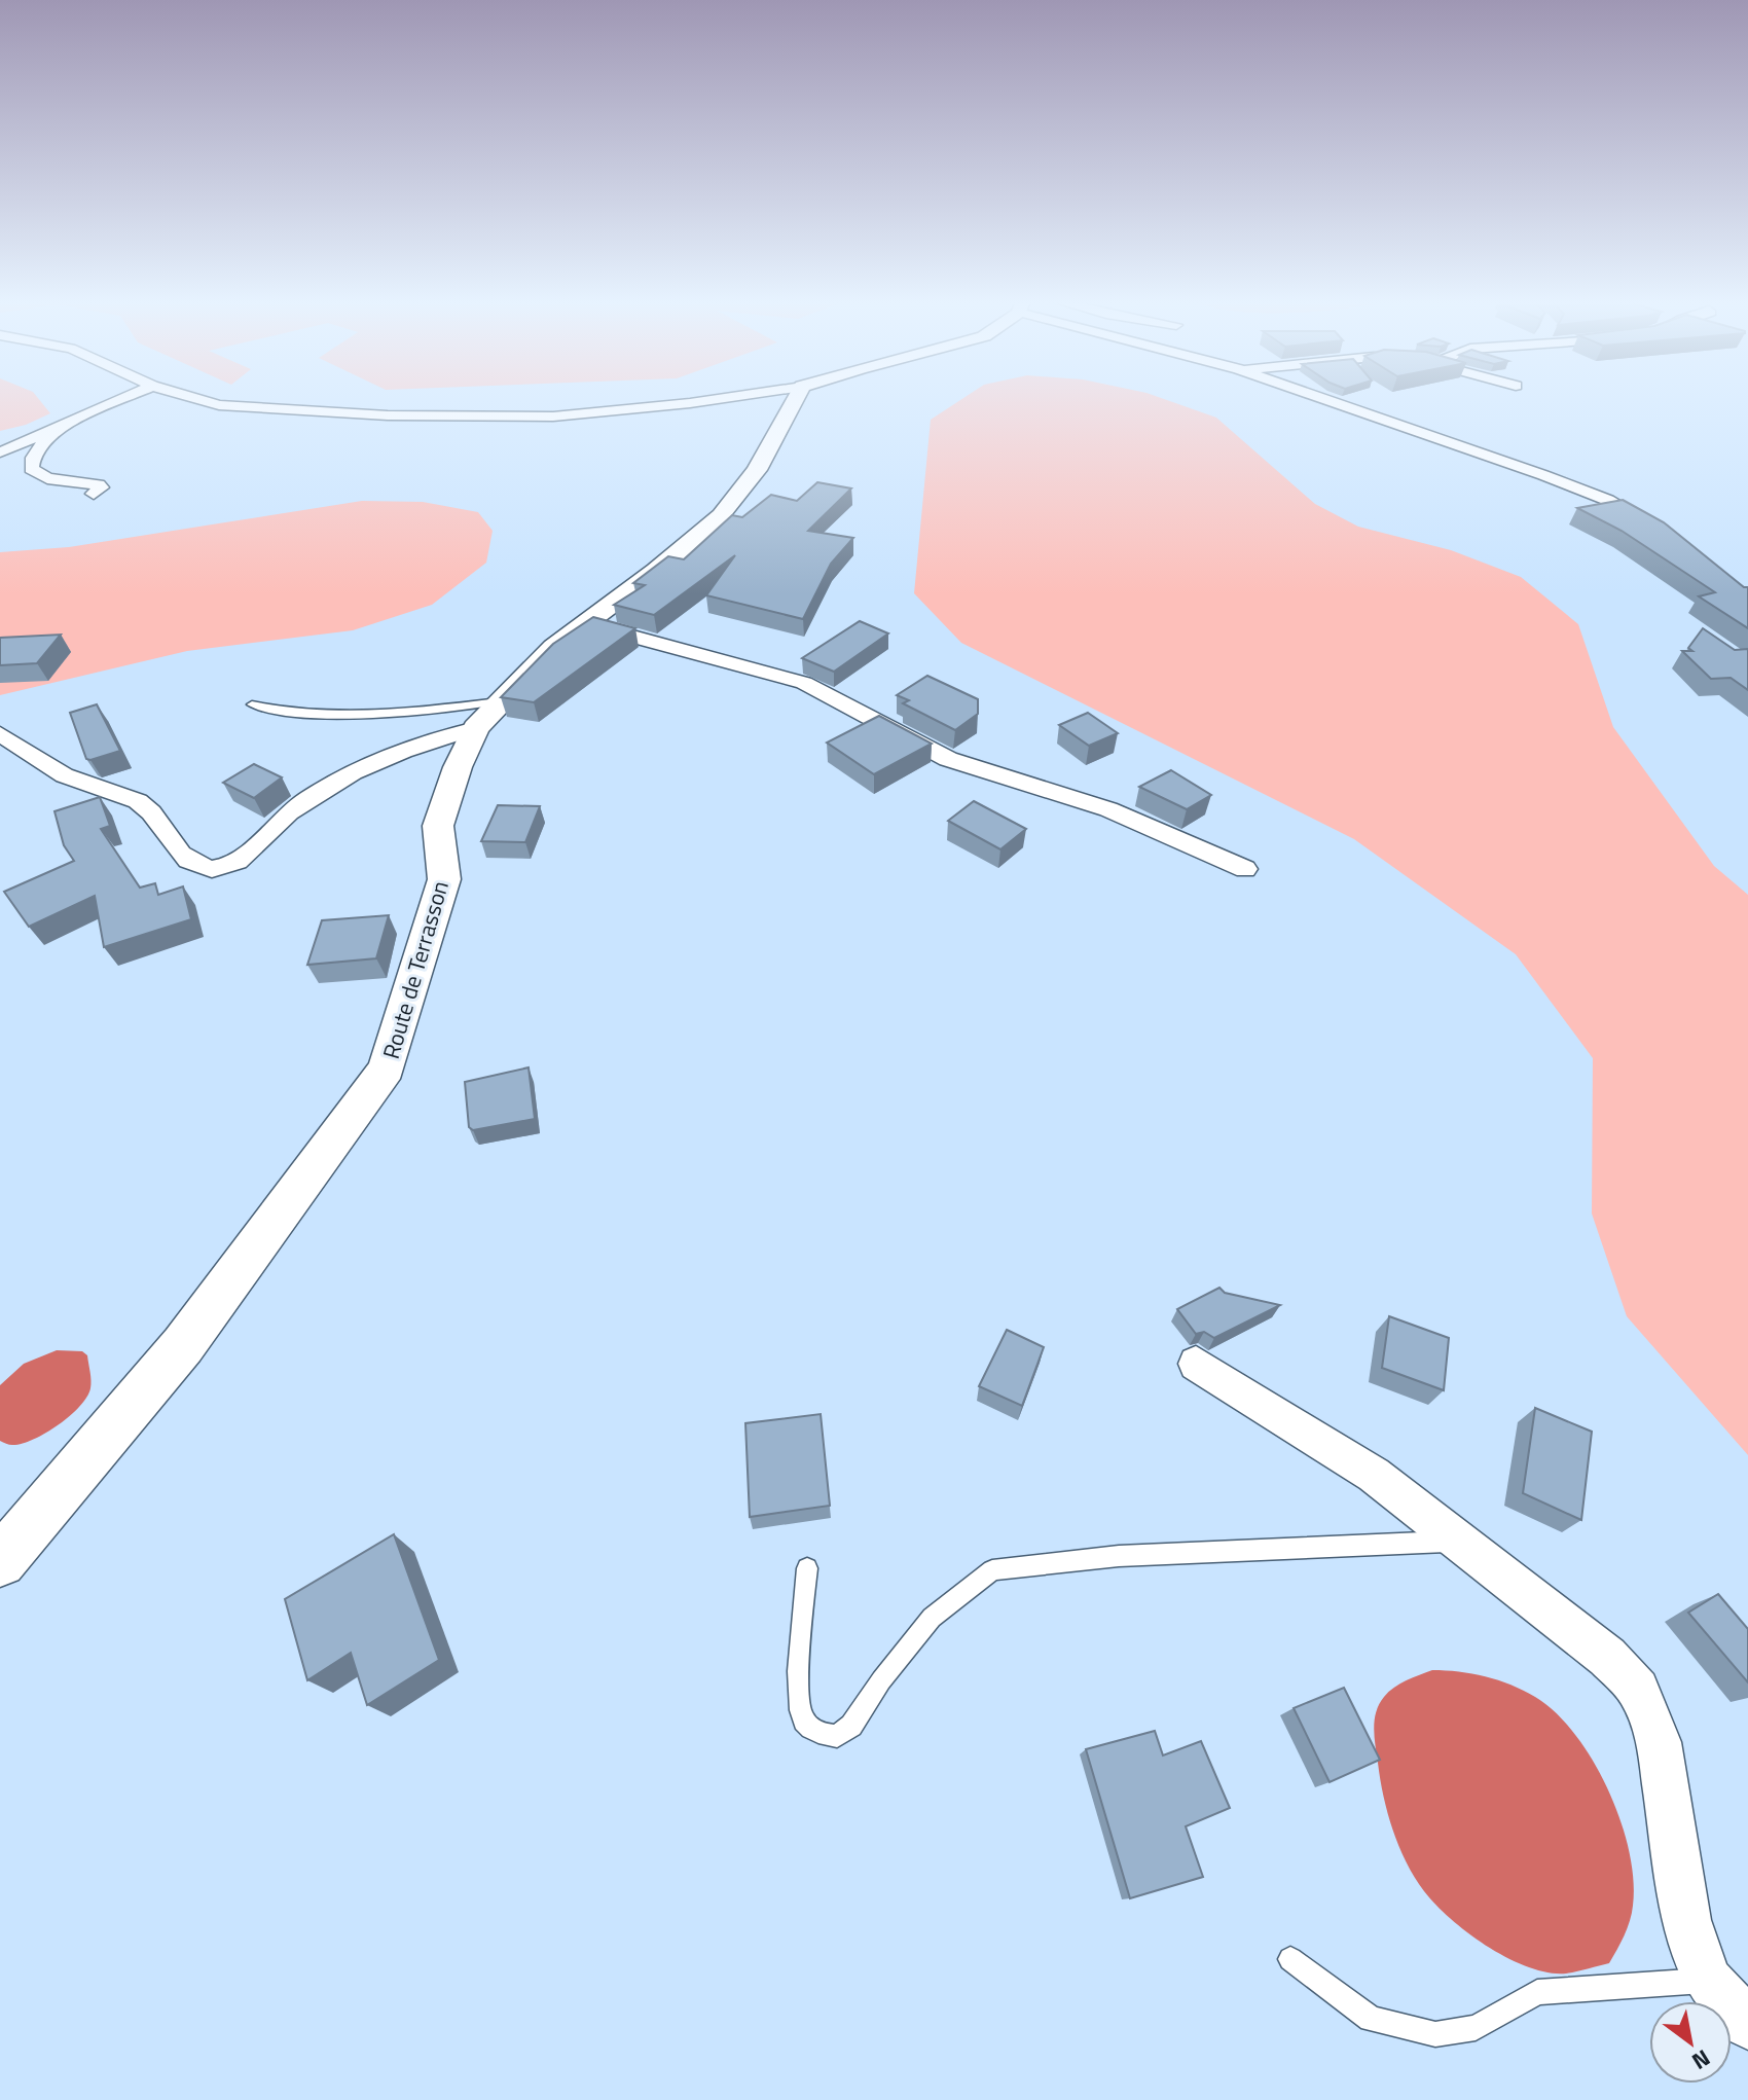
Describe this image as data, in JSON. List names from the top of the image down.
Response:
{
  "streets": {
    "street": ["Route de Terrasson"]
  },
  "north": "bottom right"
}
